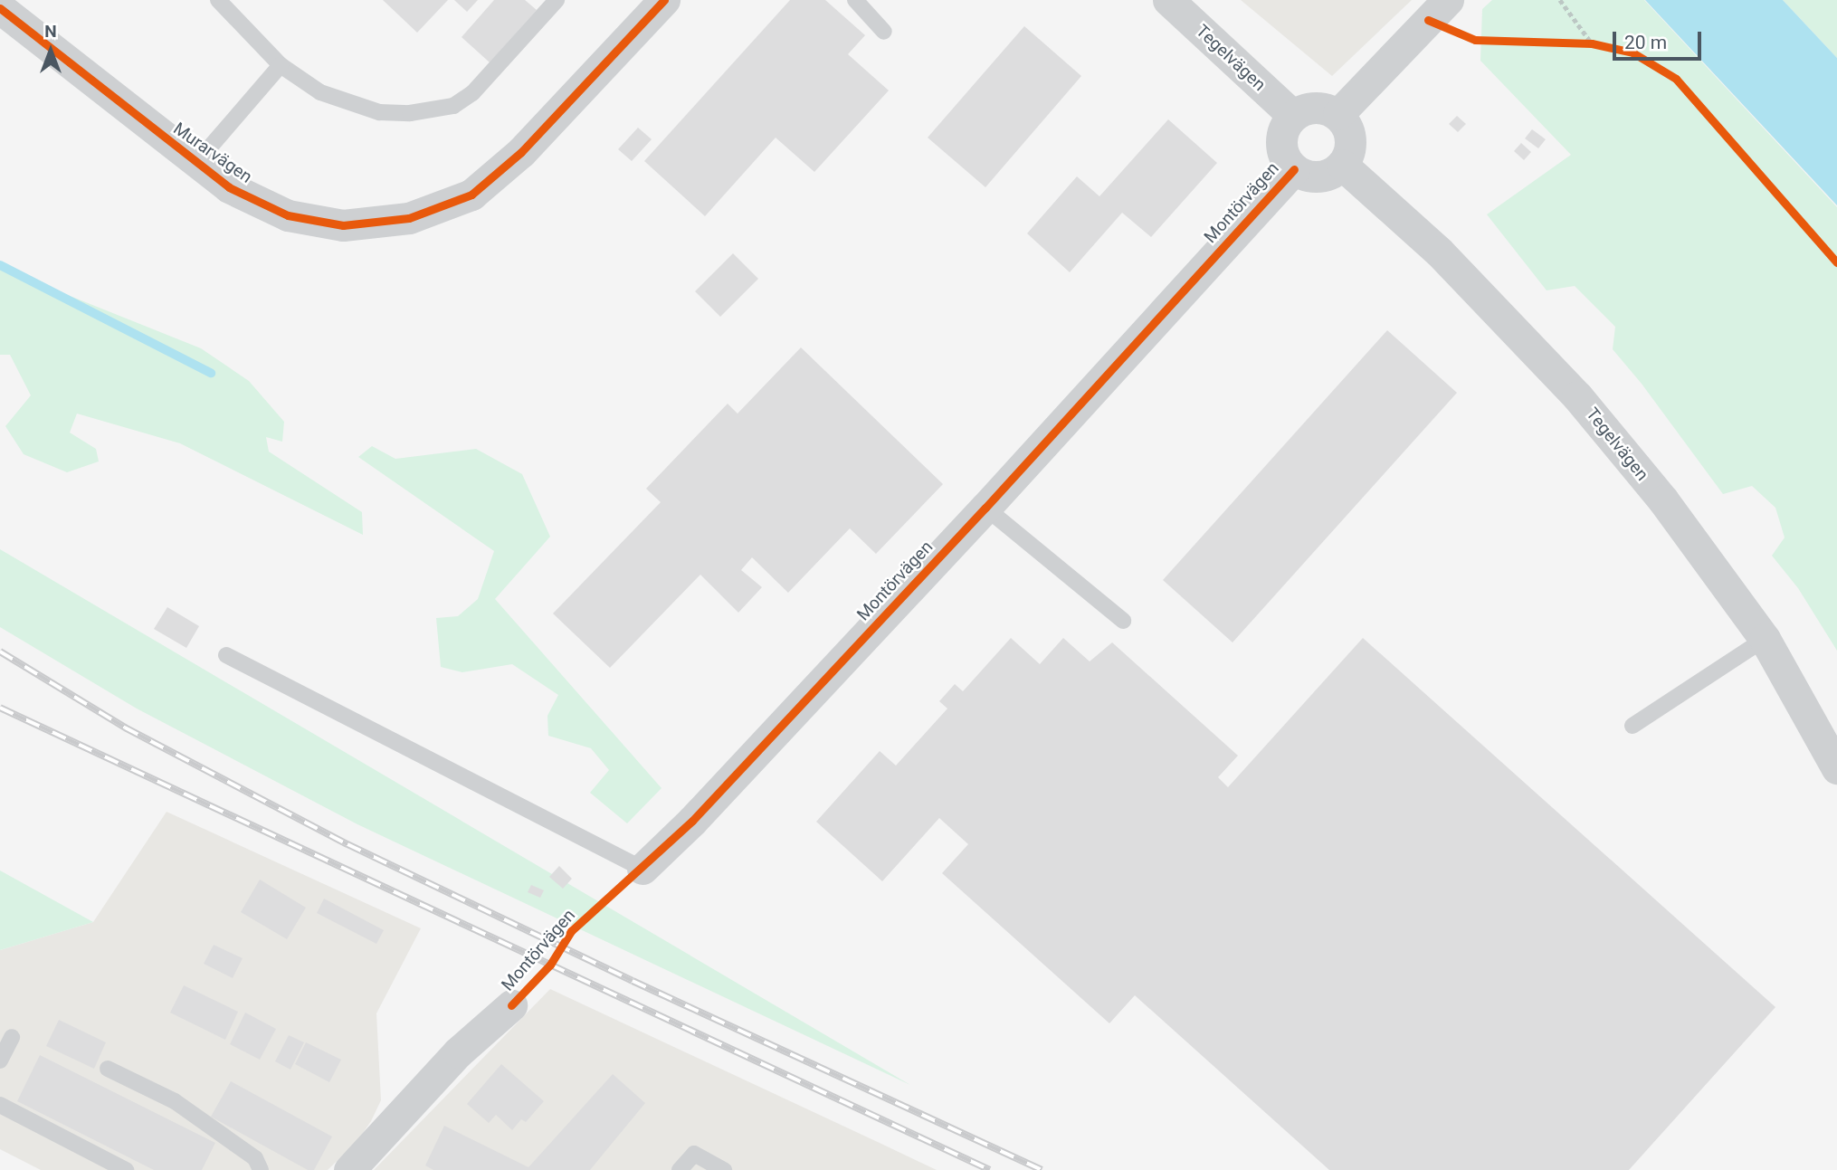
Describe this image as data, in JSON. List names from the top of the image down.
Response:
{
  "streets": {
    "street": ["Tegelvägen", "Murarvägen", "Montörvägen"]
  },
  "crossings": [
    ["Tegelvägen", "Montörvägen"]
  ],
  "scale_bar": "20 m",
  "north": "top"
}
